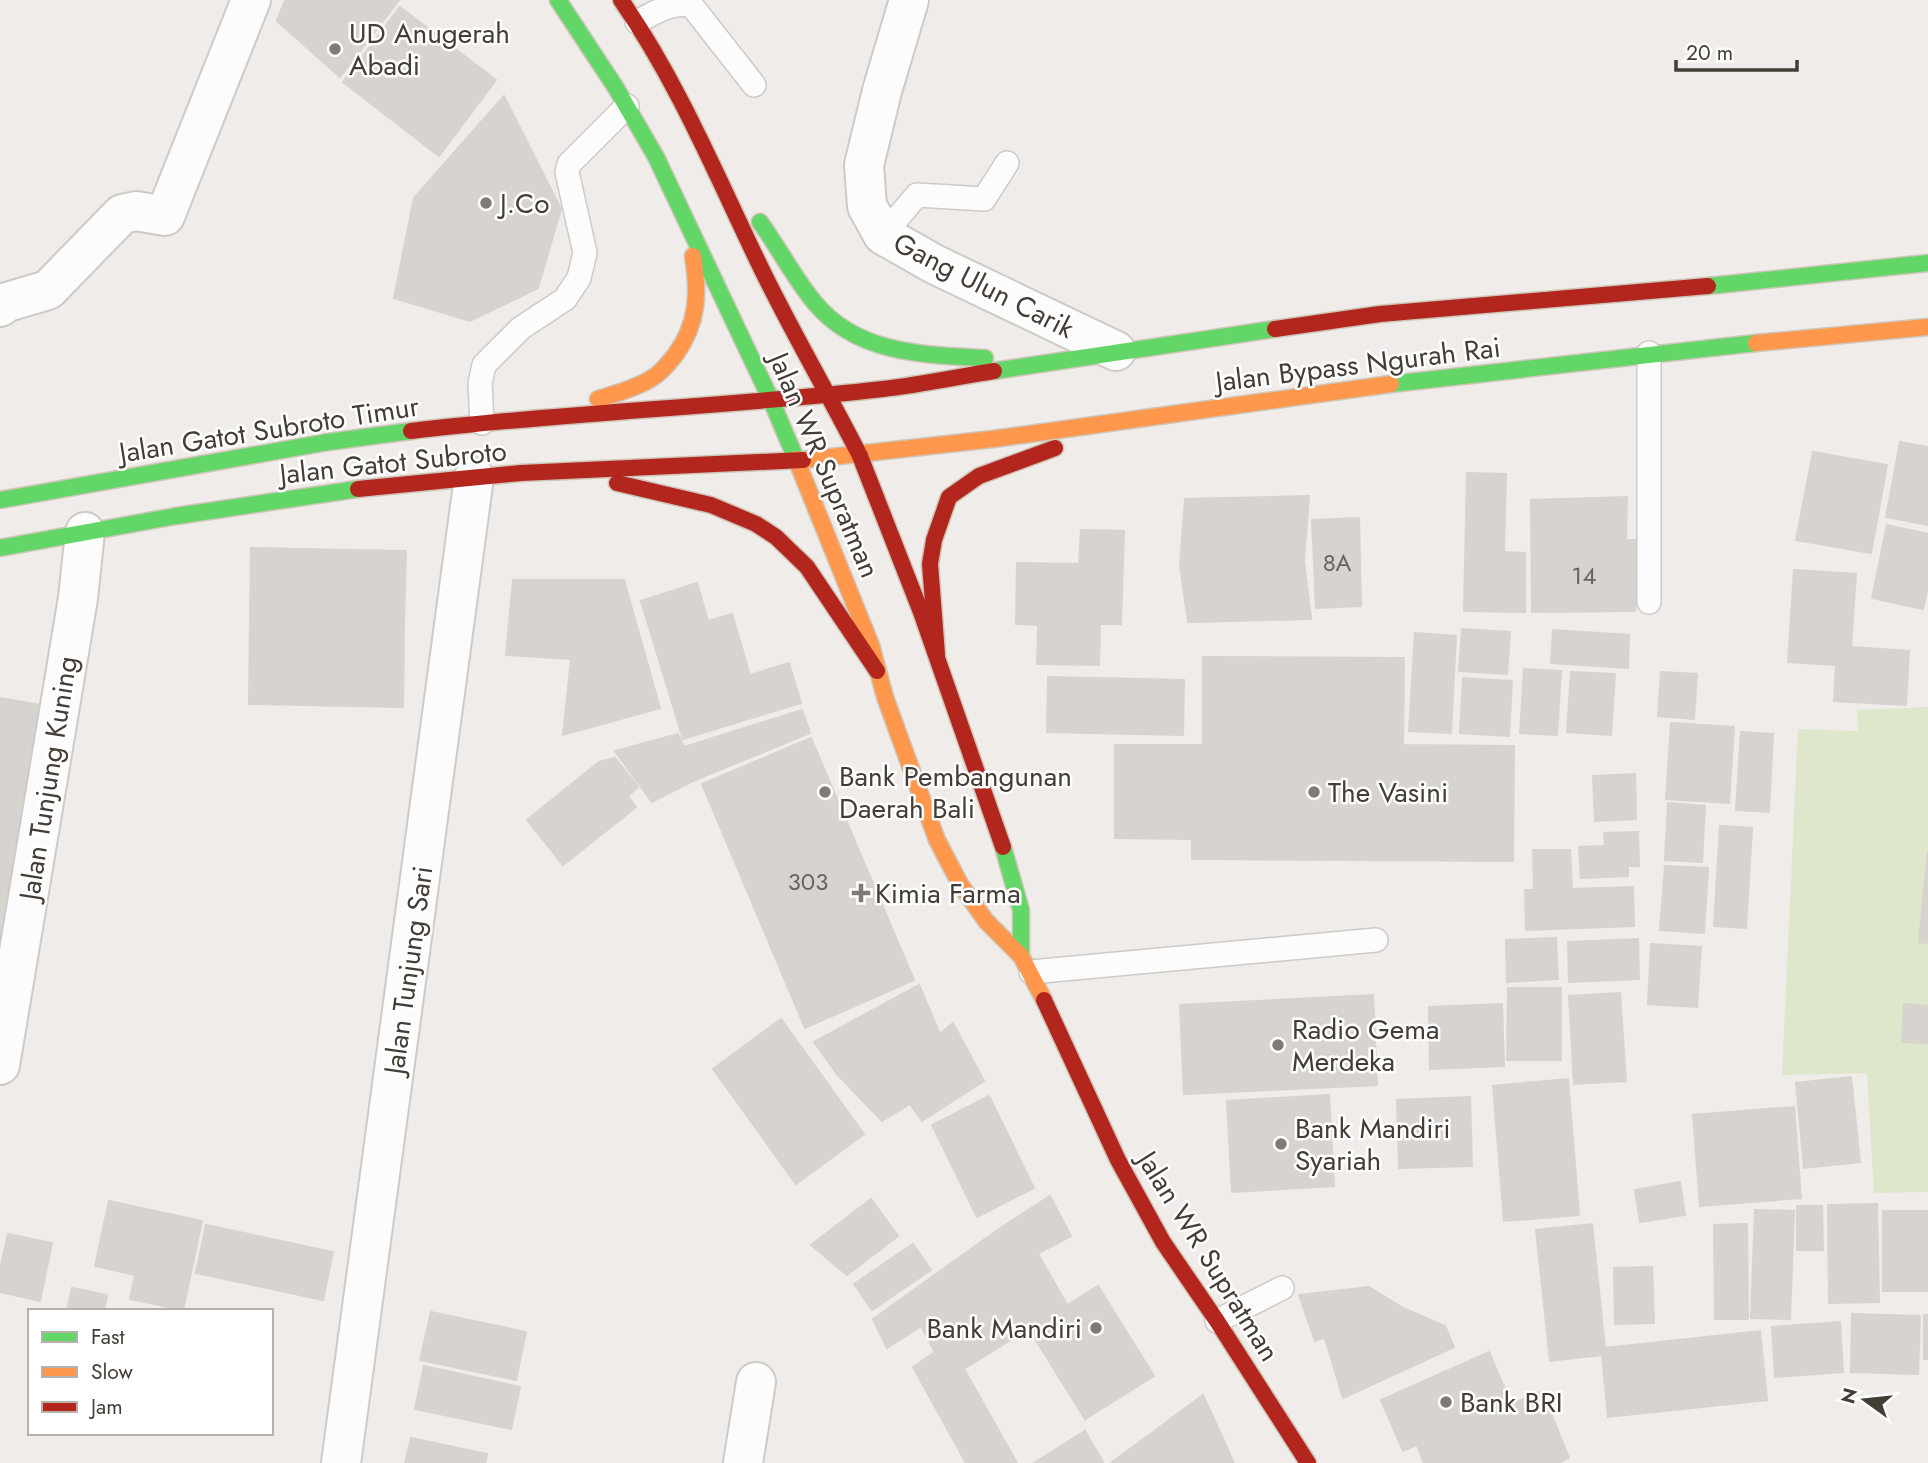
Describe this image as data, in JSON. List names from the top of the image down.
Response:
{
  "streets": {
    "main road": [
      "Jalan Bypass Ngurah Rai",
      "Jalan Gatot Subroto Timur",
      "Jalan Gatot Subroto",
      "Jalan WR Supratman"
    ],
    "street": ["Gang Ulun Carik", "Jalan Tunjung Kuning", "Jalan Tunjung Sari"]
  },
  "crossings": [
    ["Gang Ulun Carik", "Jalan Bypass Ngurah Rai"],
    ["Jalan Bypass Ngurah Rai", "Jalan Gatot Subroto Timur"],
    ["Jalan Bypass Ngurah Rai", "Jalan Gatot Subroto"],
    ["Jalan Bypass Ngurah Rai", "Jalan WR Supratman"],
    ["Jalan Gatot Subroto", "Jalan WR Supratman"],
    ["Jalan Gatot Subroto", "Jalan Tunjung Kuning"],
    ["Jalan Gatot Subroto", "Jalan Tunjung Sari"]
  ],
  "places": {
    "other": [
      "UD Anugerah Abadi",
      "J.Co",
      "Bank Pembangunan Daerah Bali",
      "The Vasini",
      "Radio Gema Merdeka",
      "Bank Mandiri Syariah",
      "Bank Mandiri",
      "Bank BRI"
    ],
    "health": ["Kimia Farma"]
  },
  "house_numbers": ["8A", "14", "303"],
  "legend": ["Fast", "Slow", "Jam"],
  "scale_bar": "20 m",
  "north": "left"
}
